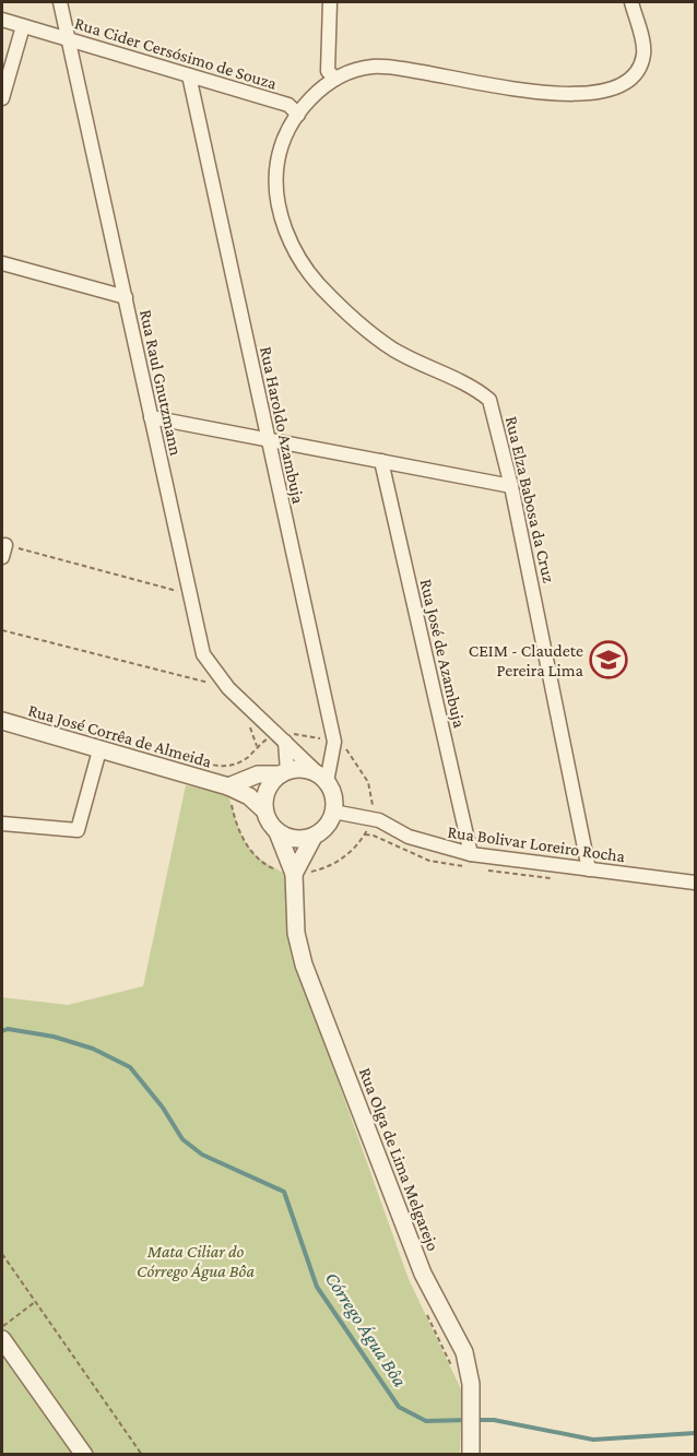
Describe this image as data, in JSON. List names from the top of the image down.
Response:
{
  "streets": {
    "street": [
      "Rua Cider Cersósimo de Souza",
      "Rua Raul Gnutzmann",
      "Rua Haroldo Azambuja",
      "Rua Elza Babosa da Cruz",
      "Rua José de Azambuja",
      "Rua José Corrêa de Almeida",
      "Rua Bolivar Loreiro Rocha",
      "Rua Olga de Lima Melgarejo"
    ]
  },
  "crossings": [
    ["Rua Cider Cersósimo de Souza", "Rua Raul Gnutzmann"],
    ["Rua Cider Cersósimo de Souza", "Rua Haroldo Azambuja"],
    ["Rua Cider Cersósimo de Souza", "Rua Elza Babosa da Cruz"],
    ["Rua Raul Gnutzmann", "Rua Haroldo Azambuja"],
    ["Rua Raul Gnutzmann", "Rua José Corrêa de Almeida"],
    ["Rua Raul Gnutzmann", "Rua Bolivar Loreiro Rocha"],
    ["Rua Raul Gnutzmann", "Rua Olga de Lima Melgarejo"],
    ["Rua Haroldo Azambuja", "Rua José Corrêa de Almeida"],
    ["Rua Haroldo Azambuja", "Rua Bolivar Loreiro Rocha"],
    ["Rua Haroldo Azambuja", "Rua Olga de Lima Melgarejo"],
    ["Rua Elza Babosa da Cruz", "Rua Bolivar Loreiro Rocha"],
    ["Rua José de Azambuja", "Rua Bolivar Loreiro Rocha"],
    ["Rua José Corrêa de Almeida", "Rua Bolivar Loreiro Rocha"],
    ["Rua José Corrêa de Almeida", "Rua Olga de Lima Melgarejo"],
    ["Rua Bolivar Loreiro Rocha", "Rua Olga de Lima Melgarejo"]
  ],
  "water": ["Córrego Água Bôa"],
  "parks": ["Mata Ciliar do Córrego Água Bôa"],
  "places": {
    "school or university": ["CEIM - Claudete Pereira Lima"]
  }
}
